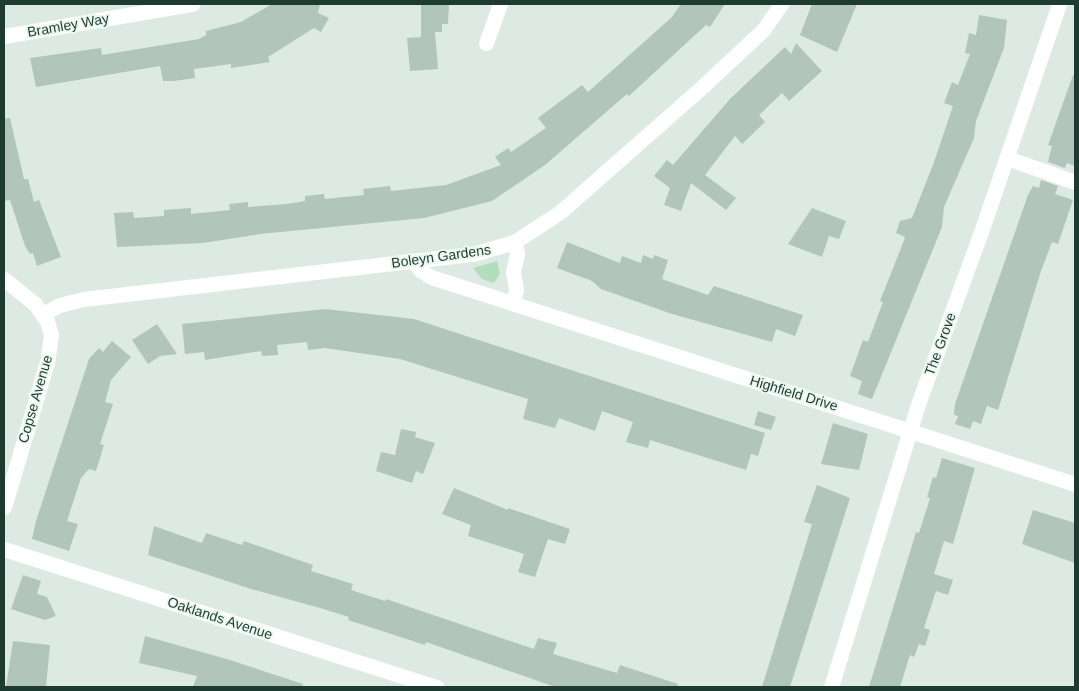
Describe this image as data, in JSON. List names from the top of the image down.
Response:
{
  "streets": {
    "street": [
      "Bramley Way",
      "Boleyn Gardens",
      "The Grove",
      "Highfield Drive",
      "Copse Avenue",
      "Oaklands Avenue"
    ]
  },
  "crossings": [
    ["Boleyn Gardens", "Highfield Drive"],
    ["Boleyn Gardens", "Copse Avenue"],
    ["The Grove", "Highfield Drive"]
  ]
}
